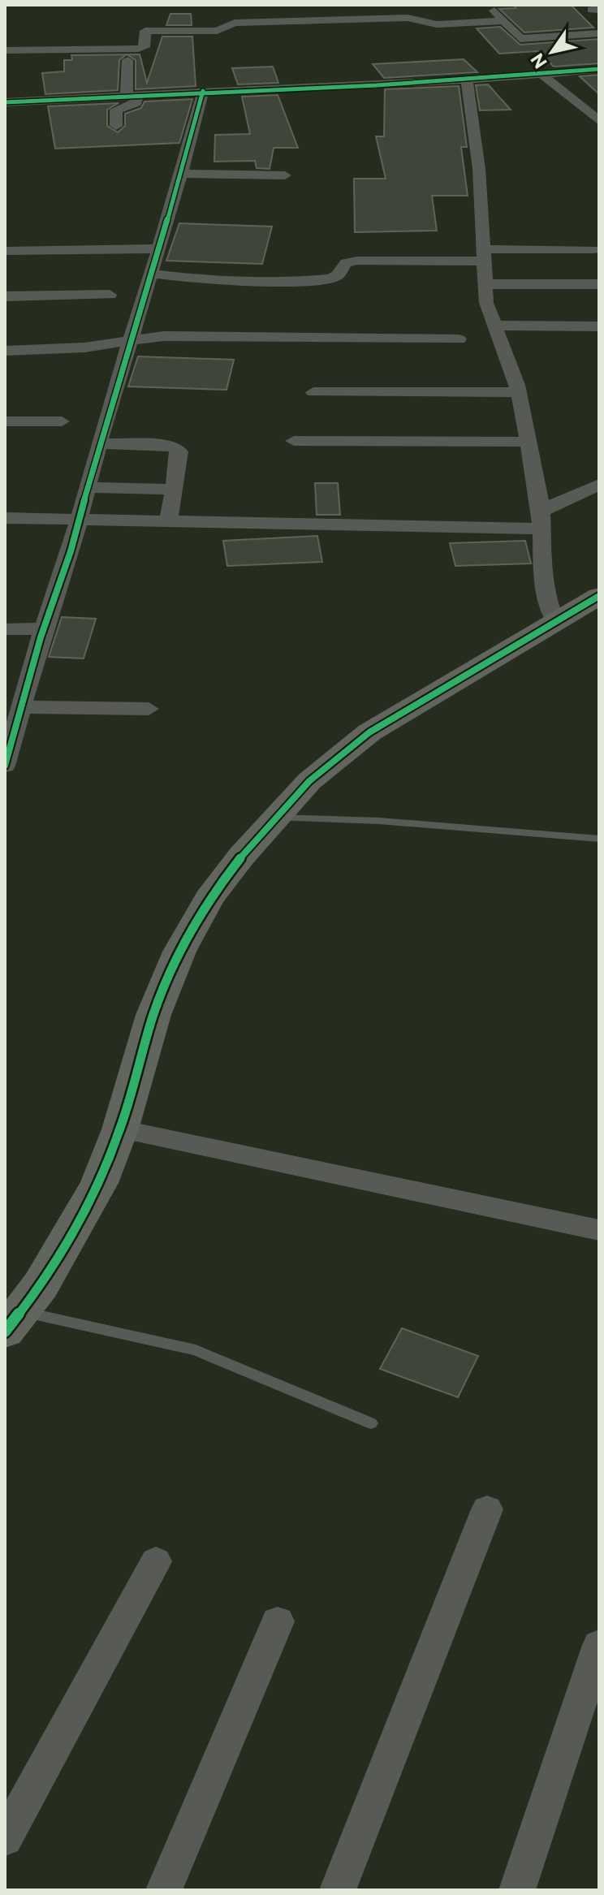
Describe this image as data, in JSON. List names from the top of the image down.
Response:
{
  "north": "bottom left"
}
